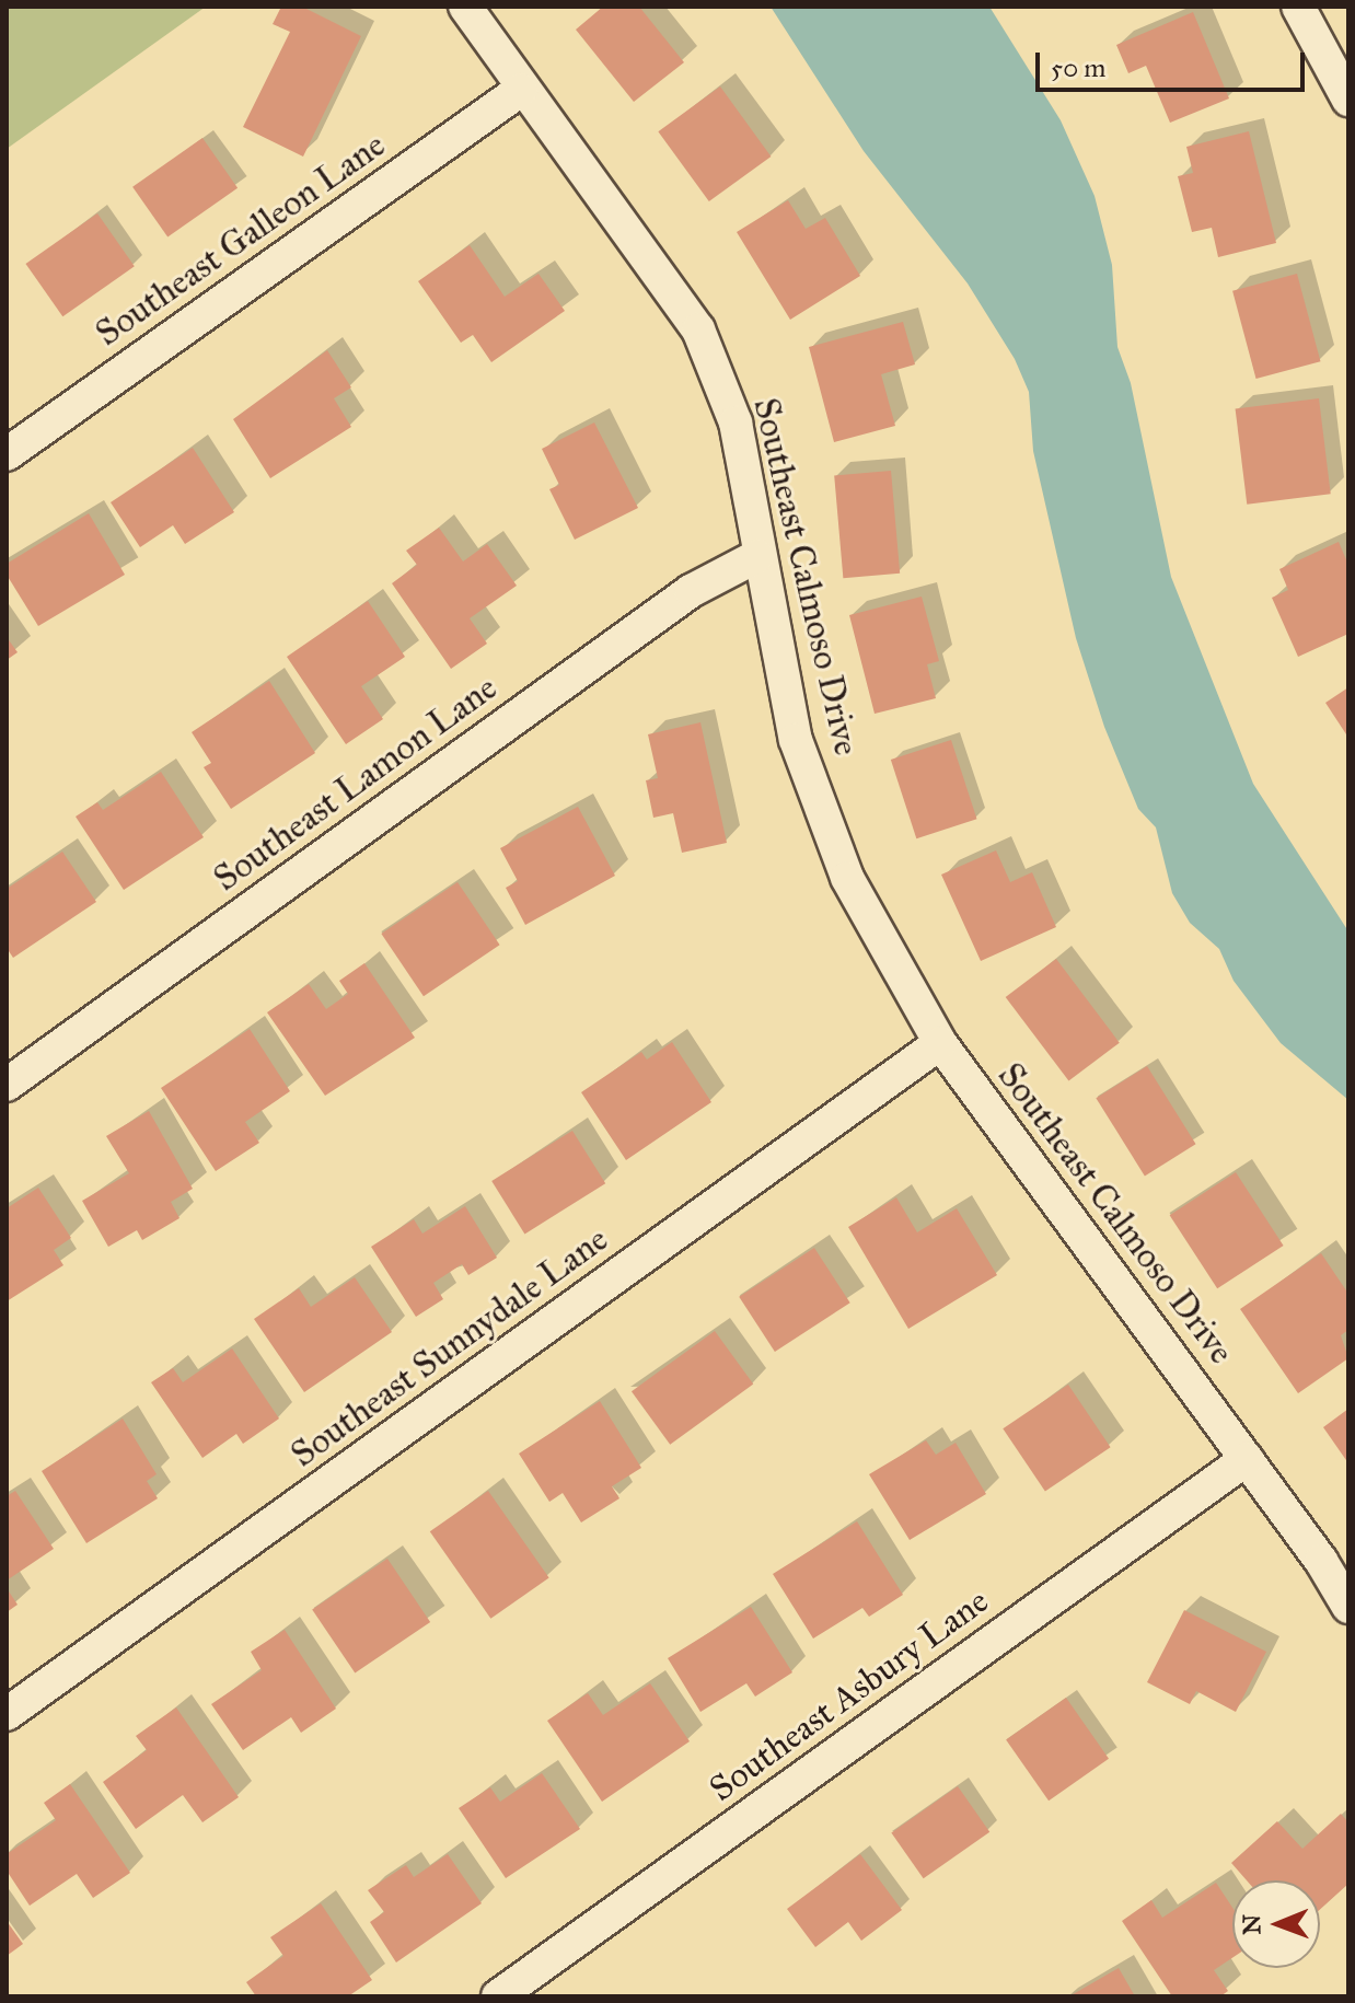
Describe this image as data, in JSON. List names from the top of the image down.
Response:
{
  "streets": {
    "street": [
      "Southeast Galleon Lane",
      "Southeast Calmoso Drive",
      "Southeast Lamon Lane",
      "Southeast Sunnydale Lane",
      "Southeast Asbury Lane"
    ]
  },
  "crossings": [
    ["Southeast Galleon Lane", "Southeast Calmoso Drive"],
    ["Southeast Calmoso Drive", "Southeast Lamon Lane"],
    ["Southeast Calmoso Drive", "Southeast Sunnydale Lane"],
    ["Southeast Calmoso Drive", "Southeast Asbury Lane"]
  ],
  "scale_bar": "50 m",
  "north": "left"
}
